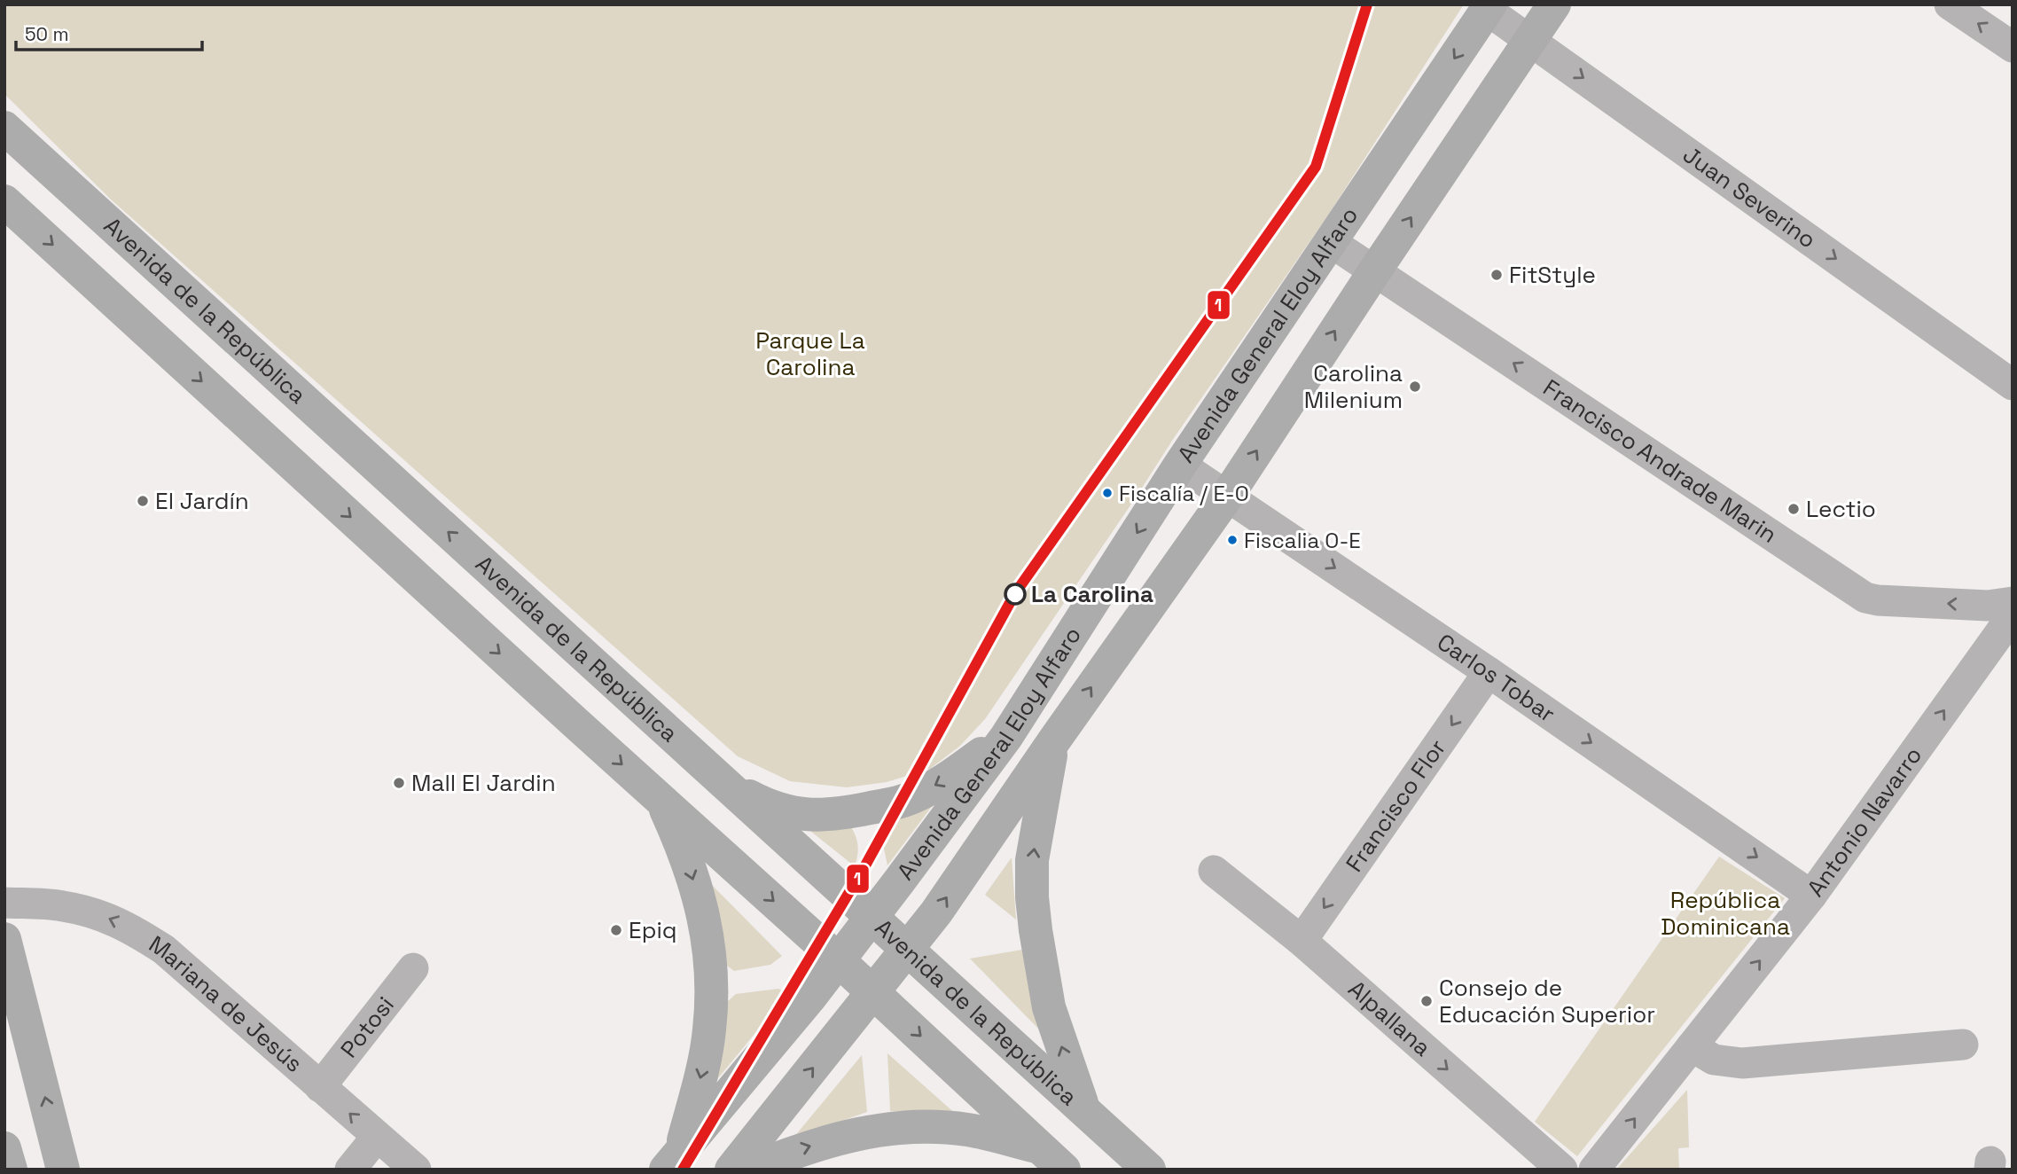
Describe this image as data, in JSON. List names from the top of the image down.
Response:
{
  "streets": {
    "main road": ["Avenida de la República", "Avenida General Eloy Alfaro"],
    "street": [
      "Juan Severino",
      "Francisco Andrade Marin",
      "Carlos Tobar",
      "Francisco Flor",
      "Antonio Navarro",
      "Mariana de Jesús",
      "Alpallana",
      "Potosi"
    ]
  },
  "crossings": [
    ["Juan Severino", "Avenida General Eloy Alfaro"],
    ["Avenida de la República", "Avenida General Eloy Alfaro"],
    ["Avenida General Eloy Alfaro", "Francisco Andrade Marin"],
    ["Avenida General Eloy Alfaro", "Carlos Tobar"],
    ["Carlos Tobar", "Francisco Flor"],
    ["Carlos Tobar", "Antonio Navarro"],
    ["Francisco Flor", "Alpallana"],
    ["Mariana de Jesús", "Potosi"]
  ],
  "one_way": [
    "Juan Severino",
    "Francisco Andrade Marin",
    "Carlos Tobar",
    "Francisco Flor",
    "Antonio Navarro",
    "Mariana de Jesús",
    "Alpallana"
  ],
  "parks": ["Parque La Carolina", "República Dominicana"],
  "places": [
    "FitStyle",
    "Carolina Milenium",
    "Fiscalía / E-O",
    "El Jardín",
    "Lectio",
    "Fiscalia O-E",
    "La Carolina",
    "Mall El Jardin",
    "Epiq",
    "Consejo de Educación Superior"
  ],
  "lines": ["transit line 1"],
  "scale_bar": "50 m"
}
